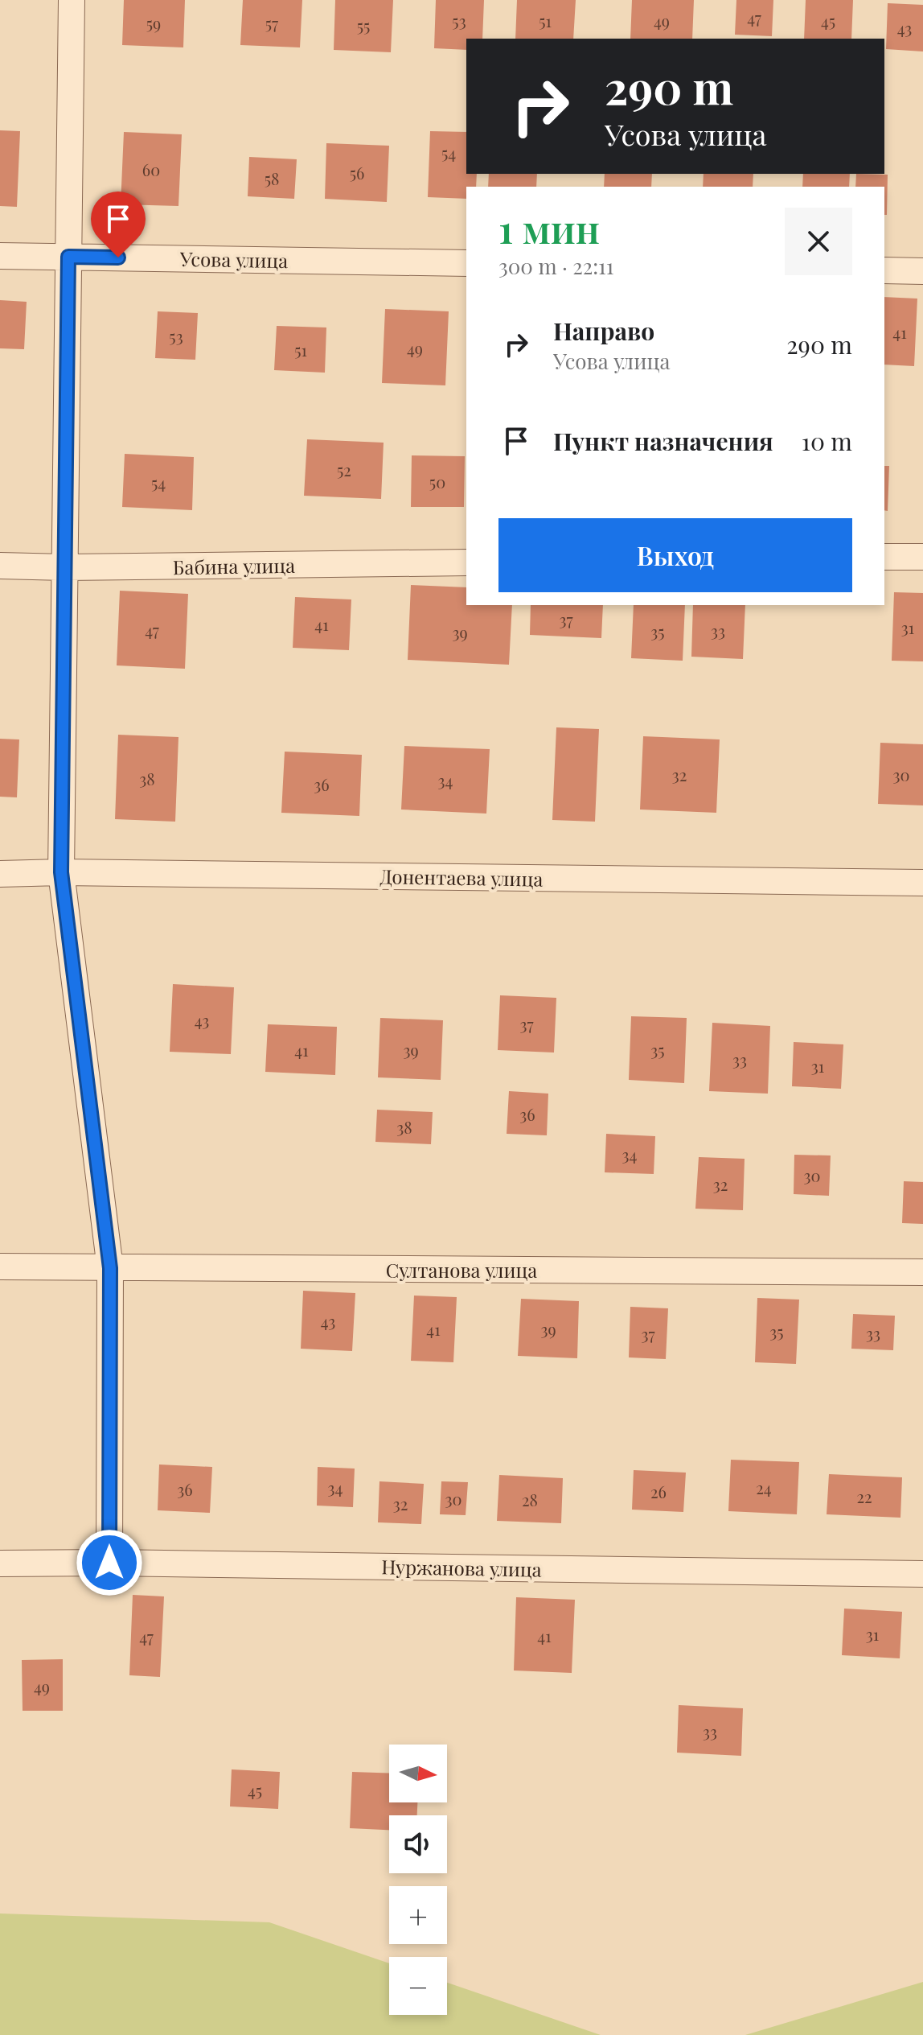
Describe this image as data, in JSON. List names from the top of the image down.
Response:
{
  "streets": {
    "street": [
      "Усова улица",
      "Бабина улица",
      "Донентаева улица",
      "Султанова улица",
      "Нуржанова улица"
    ]
  },
  "house_numbers": [
    "47",
    "53",
    "51",
    "49",
    "45",
    "59",
    "57",
    "55",
    "43",
    "54",
    "60",
    "56",
    "58",
    "41",
    "53",
    "49",
    "51",
    "52",
    "50",
    "54",
    "37",
    "41",
    "31",
    "47",
    "33",
    "35",
    "39",
    "32",
    "30",
    "38",
    "34",
    "36",
    "43",
    "37",
    "41",
    "39",
    "35",
    "33",
    "31",
    "36",
    "38",
    "34",
    "30",
    "32",
    "43",
    "41",
    "39",
    "35",
    "33",
    "37",
    "34",
    "24",
    "36",
    "26",
    "22",
    "30",
    "28",
    "32",
    "31",
    "41",
    "47",
    "49",
    "33",
    "45"
  ],
  "north": "right",
  "page": {
    "turn": ["290 m", "Усова улица"],
    "heading": ["1 мин", "300 m · 22:11"],
    "list": [
      {
        "name": "Направо",
        "note": "Усова улица",
        "value": "290 m"
      },
      {
        "name": "Пункт назначения",
        "value": "10 m"
      }
    ],
    "buttons": "Выход",
    "map_buttons": ["+", "−"]
  }
}
